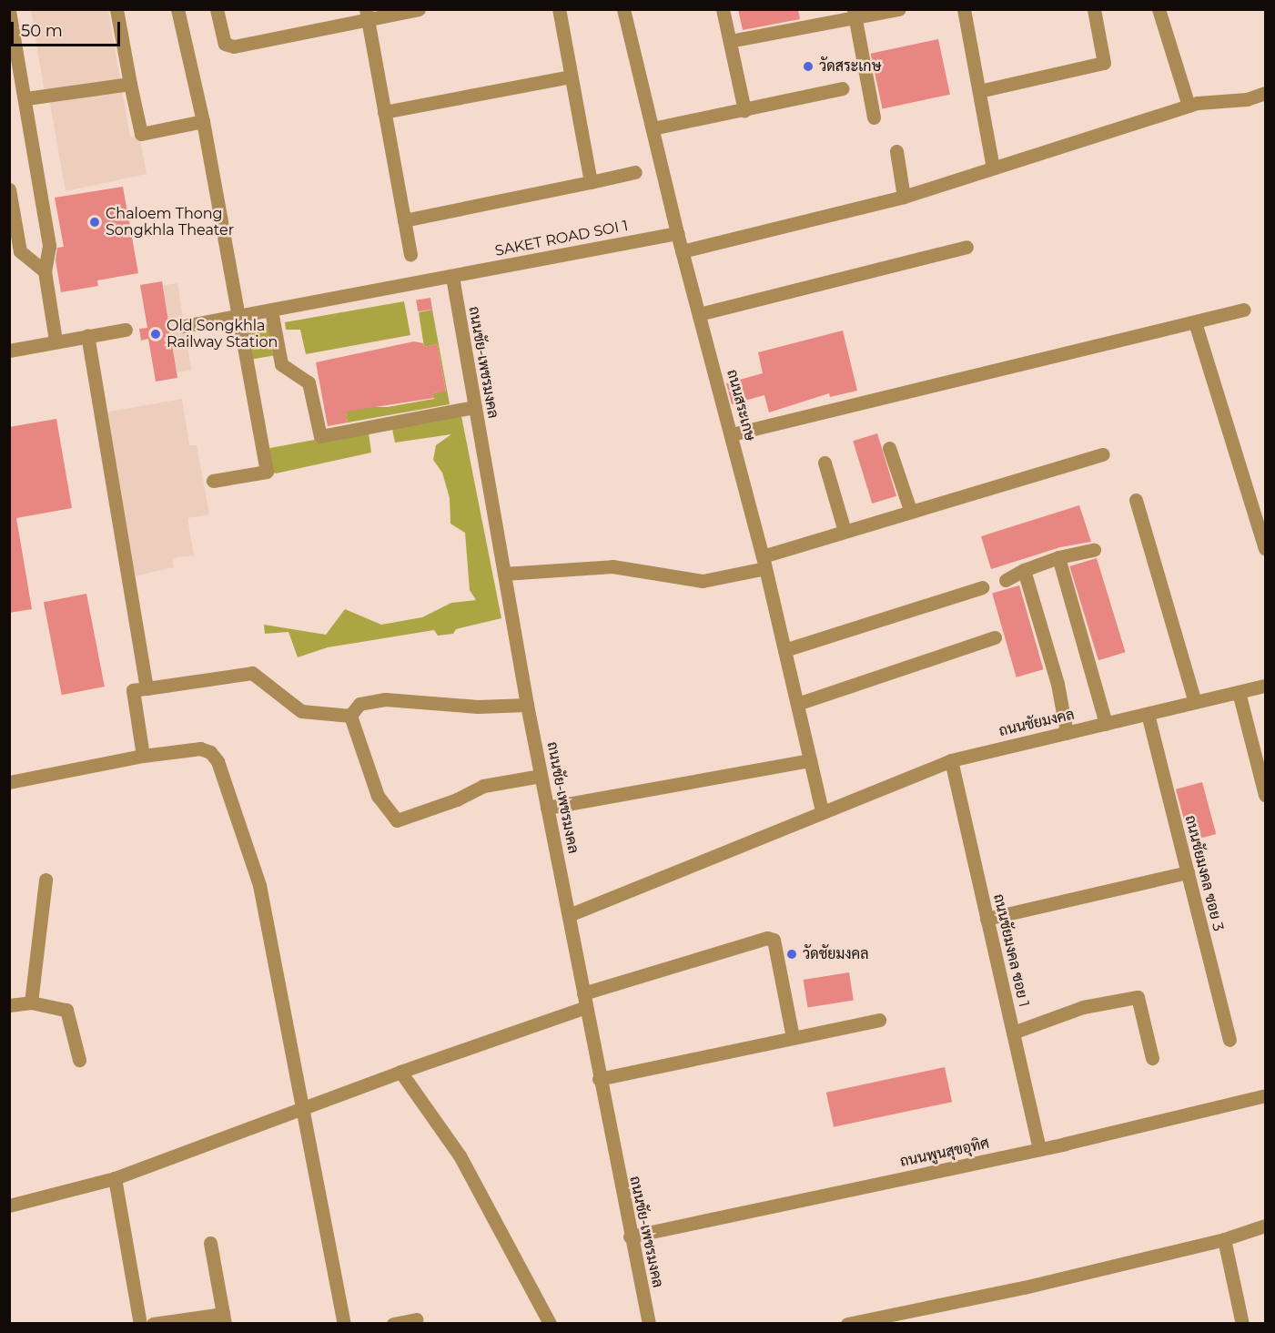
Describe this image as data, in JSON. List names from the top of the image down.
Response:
{
  "streets": {
    "street": [
      "SAKET ROAD SOI 1",
      "ถนนชัย-เพชรมงคล",
      "ถนนสระเกษ",
      "ถนนชัยมงคล",
      "ถนนชัยมงคล ซอย 3",
      "ถนนชัยมงคล ซอย 1",
      "ถนนพูนสุขอุทิศ"
    ]
  },
  "crossings": [
    ["SAKET ROAD SOI 1", "ถนนชัย-เพชรมงคล"],
    ["SAKET ROAD SOI 1", "ถนนสระเกษ"],
    ["ถนนชัย-เพชรมงคล", "ถนนชัยมงคล"],
    ["ถนนชัย-เพชรมงคล", "ถนนพูนสุขอุทิศ"],
    ["ถนนสระเกษ", "ถนนชัยมงคล"],
    ["ถนนชัยมงคล", "ถนนชัยมงคล ซอย 3"],
    ["ถนนชัยมงคล", "ถนนชัยมงคล ซอย 1"],
    ["ถนนชัยมงคล ซอย 1", "ถนนพูนสุขอุทิศ"]
  ],
  "places": [
    "วัดสระเกษ",
    "Chaloem Thong Songkhla Theater",
    "Old Songkhla Railway Station",
    "วัดชัยมงคล"
  ],
  "scale_bar": "50 m"
}
